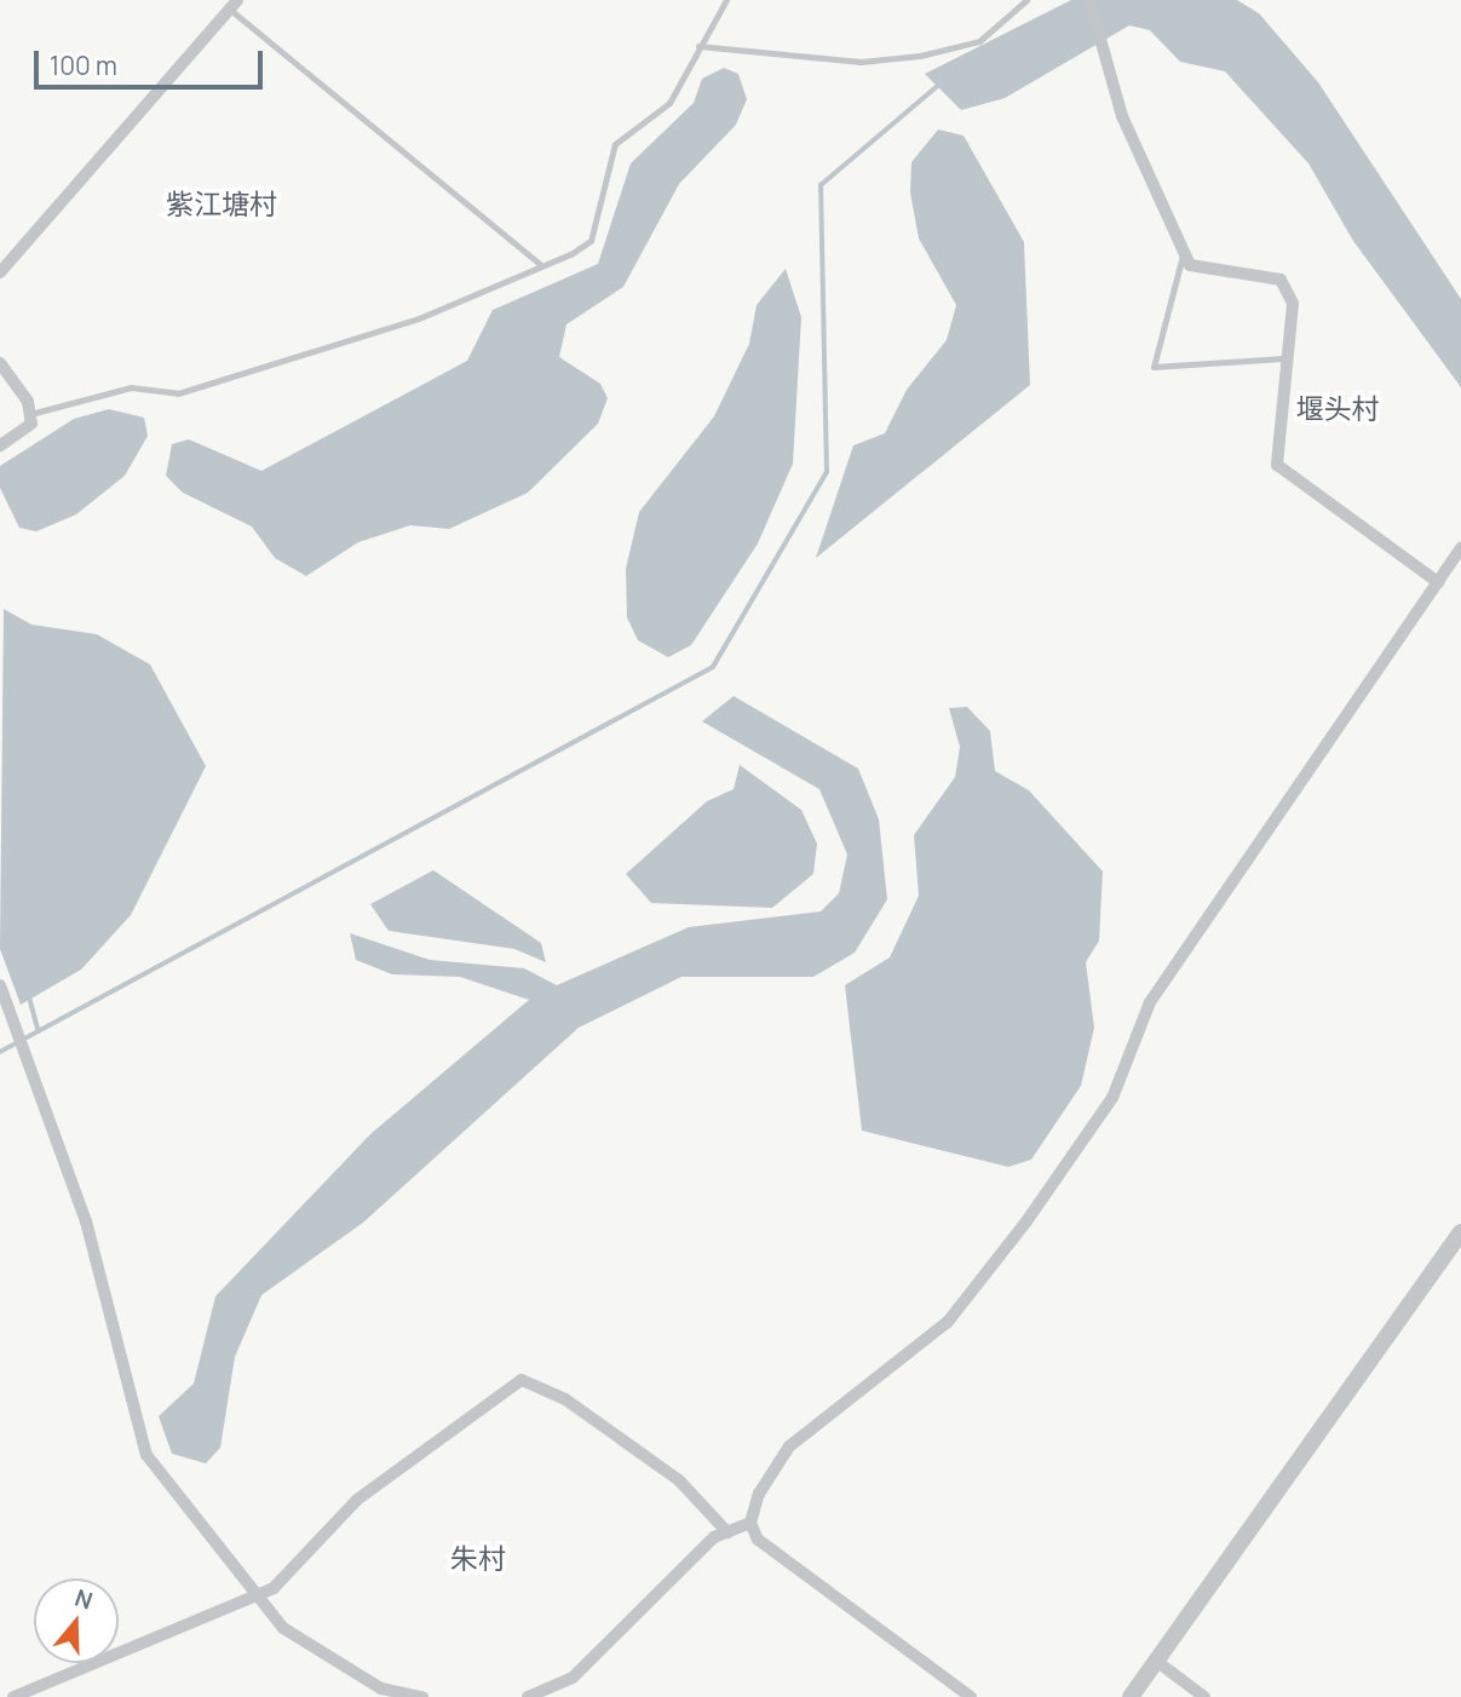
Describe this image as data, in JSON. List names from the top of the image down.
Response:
{
  "districts": ["紫江塘村", "堰头村", "朱村"],
  "scale_bar": "100 m",
  "north": "top"
}
